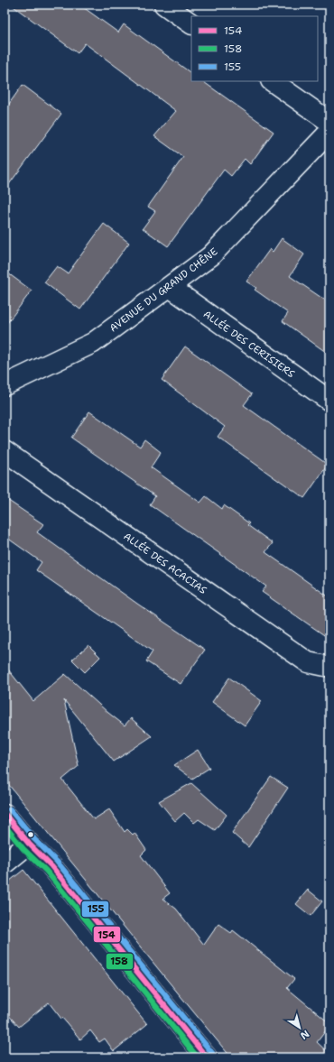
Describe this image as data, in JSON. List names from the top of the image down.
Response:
{
  "streets": {
    "street": ["AVENUE DU GRAND CHÊNE", "ALLÉE DES CERISIERS", "ALLÉE DES ACACIAS"]
  },
  "crossings": [
    ["AVENUE DU GRAND CHÊNE", "ALLÉE DES CERISIERS"]
  ],
  "lines": ["transit line 155", "transit line 154", "transit line 158"],
  "legend": ["154", "158", "155"],
  "north": "bottom right"
}
